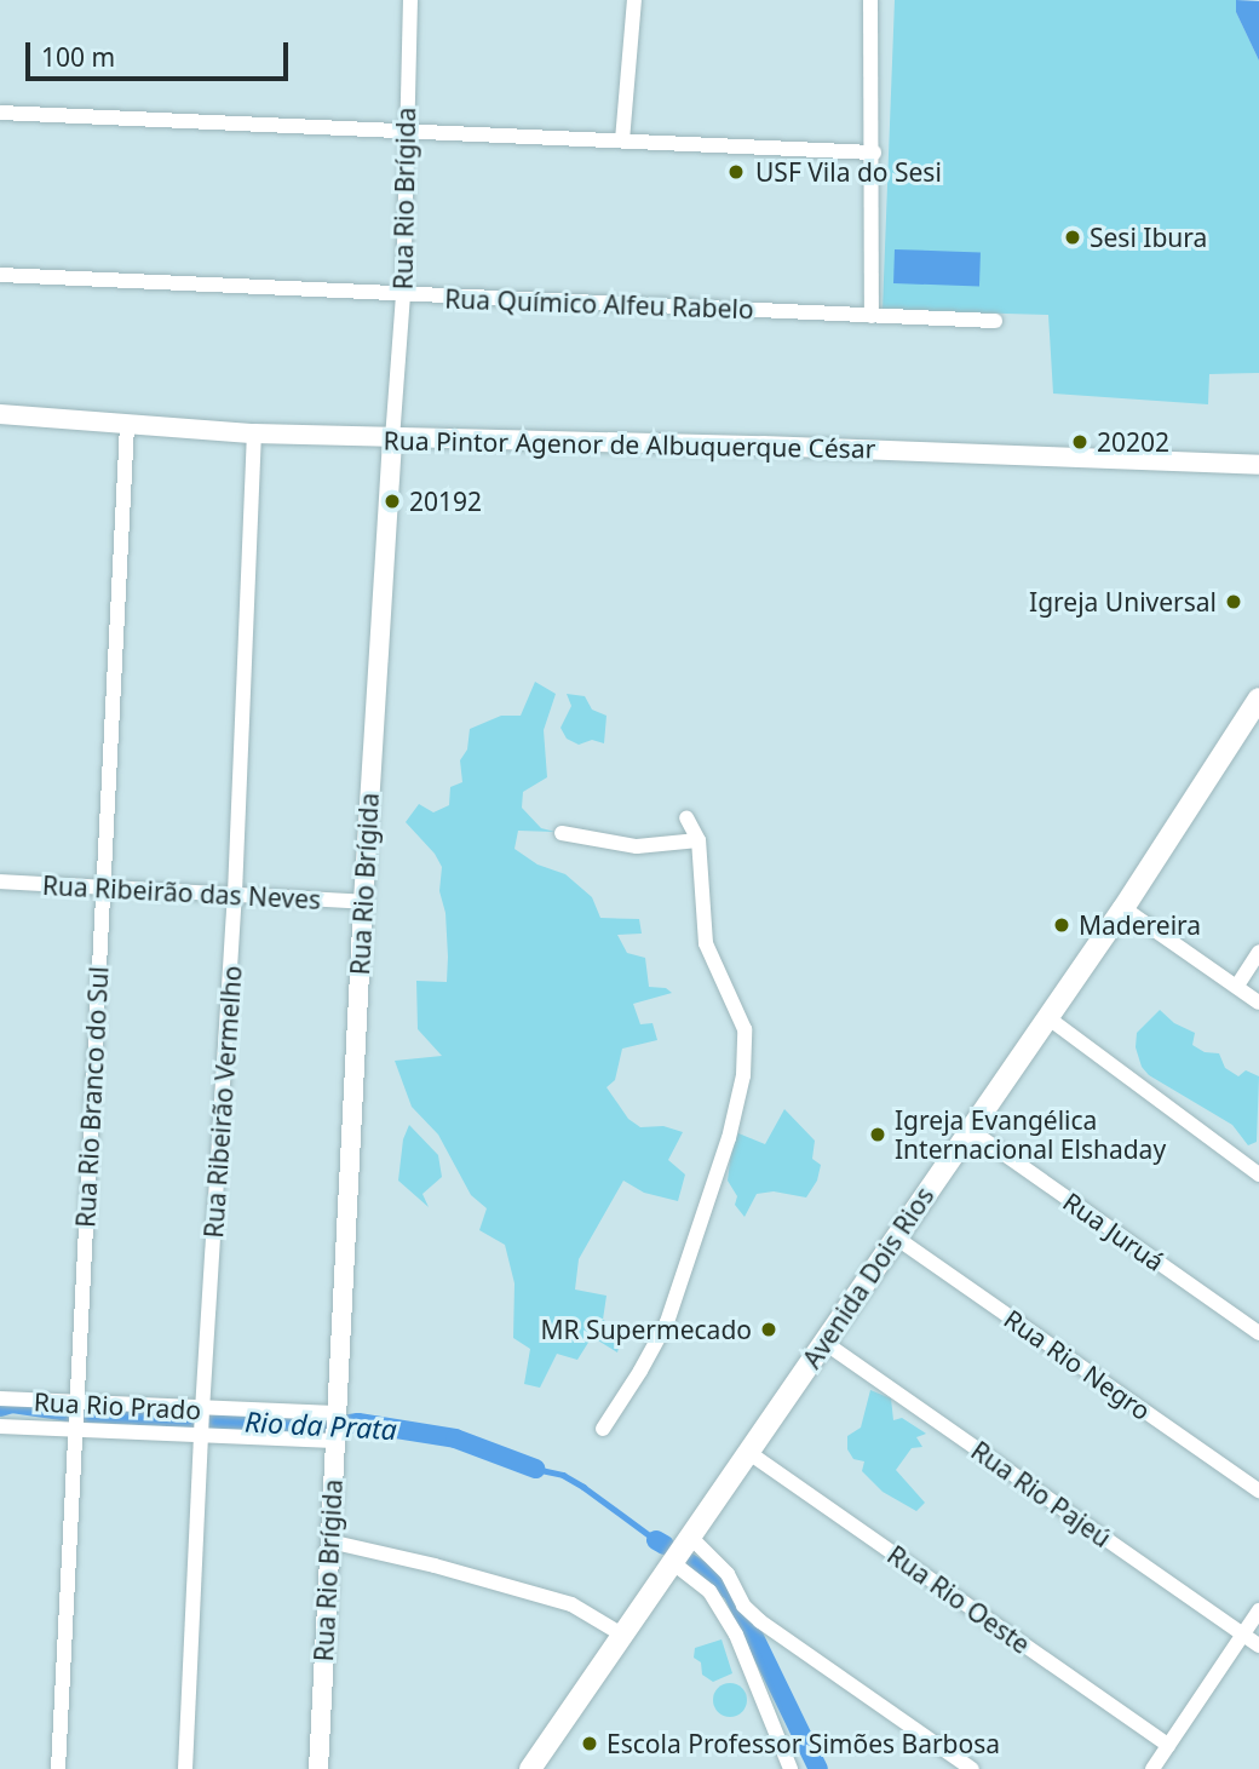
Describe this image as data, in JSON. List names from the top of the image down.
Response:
{
  "streets": {
    "main road": ["Avenida Dois Rios"],
    "street": [
      "Rua Rio Brígida",
      "Rua Químico Alfeu Rabelo",
      "Rua Pintor Agenor de Albuquerque César",
      "Rua Ribeirão das Neves",
      "Rua Rio Branco do Sul",
      "Rua Ribeirão Vermelho",
      "Rua Juruá",
      "Rua Rio Negro",
      "Rua Rio Prado",
      "Rua Rio Pajeú",
      "Rua Rio Oeste"
    ]
  },
  "crossings": [
    ["Rua Rio Brígida", "Rua Químico Alfeu Rabelo"],
    ["Rua Rio Brígida", "Rua Pintor Agenor de Albuquerque César"],
    ["Rua Rio Brígida", "Rua Ribeirão das Neves"],
    ["Rua Rio Brígida", "Rua Rio Prado"],
    ["Rua Pintor Agenor de Albuquerque César", "Rua Rio Branco do Sul"],
    ["Rua Pintor Agenor de Albuquerque César", "Rua Ribeirão Vermelho"],
    ["Rua Ribeirão das Neves", "Rua Rio Branco do Sul"],
    ["Rua Ribeirão das Neves", "Rua Ribeirão Vermelho"],
    ["Rua Rio Branco do Sul", "Rua Rio Prado"],
    ["Rua Ribeirão Vermelho", "Rua Rio Prado"],
    ["Rua Juruá", "Avenida Dois Rios"],
    ["Avenida Dois Rios", "Rua Rio Negro"],
    ["Avenida Dois Rios", "Rua Rio Pajeú"],
    ["Avenida Dois Rios", "Rua Rio Oeste"]
  ],
  "water": ["Rio da Prata"],
  "places": [
    "USF Vila do Sesi",
    "Sesi Ibura",
    "20202",
    "20192",
    "Igreja Universal",
    "Madereira",
    "Igreja Evangélica Internacional Elshaday",
    "MR Supermecado",
    "Escola Professor Simões Barbosa"
  ],
  "scale_bar": "100 m"
}
